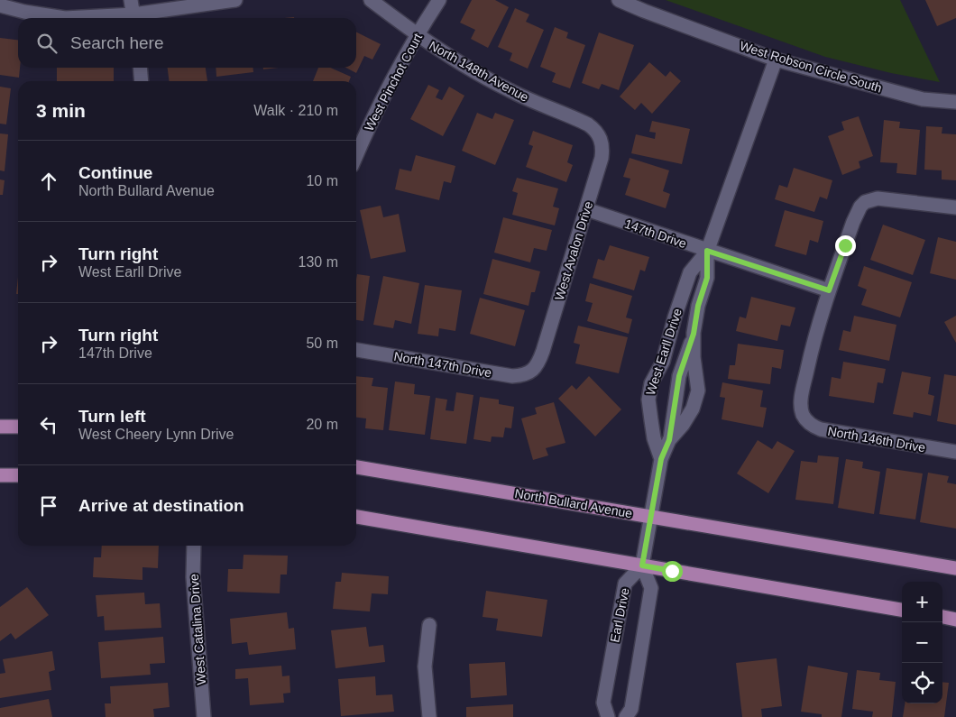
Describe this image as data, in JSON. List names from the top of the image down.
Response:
{
  "streets": {
    "main road": ["North Bullard Avenue"],
    "street": [
      "West Robson Circle South",
      "North 148th Avenue",
      "West Pinchot Court",
      "147th Drive",
      "West Avalon Drive",
      "West Earll Drive",
      "North 147th Drive",
      "North 146th Drive",
      "Earl Drive",
      "West Catalina Drive"
    ]
  },
  "crossings": [
    ["West Robson Circle South", "West Earll Drive"],
    ["North 148th Avenue", "West Pinchot Court"],
    ["North 148th Avenue", "West Avalon Drive"],
    ["147th Drive", "West Avalon Drive"],
    ["147th Drive", "West Earll Drive"],
    ["147th Drive", "North 146th Drive"],
    ["West Avalon Drive", "North 147th Drive"],
    ["West Earll Drive", "North Bullard Avenue"],
    ["West Earll Drive", "Earl Drive"]
  ],
  "page": {
    "search": "Search here",
    "heading": ["3 min", "Walk · 210 m"],
    "list": [
      ["Continue", "North Bullard Avenue", "10 m"],
      ["Turn right", "West Earll Drive", "130 m"],
      ["Turn right", "147th Drive", "50 m"],
      ["Turn left", "West Cheery Lynn Drive", "20 m"],
      "Arrive at destination"
    ],
    "map_buttons": ["+", "−"]
  }
}
